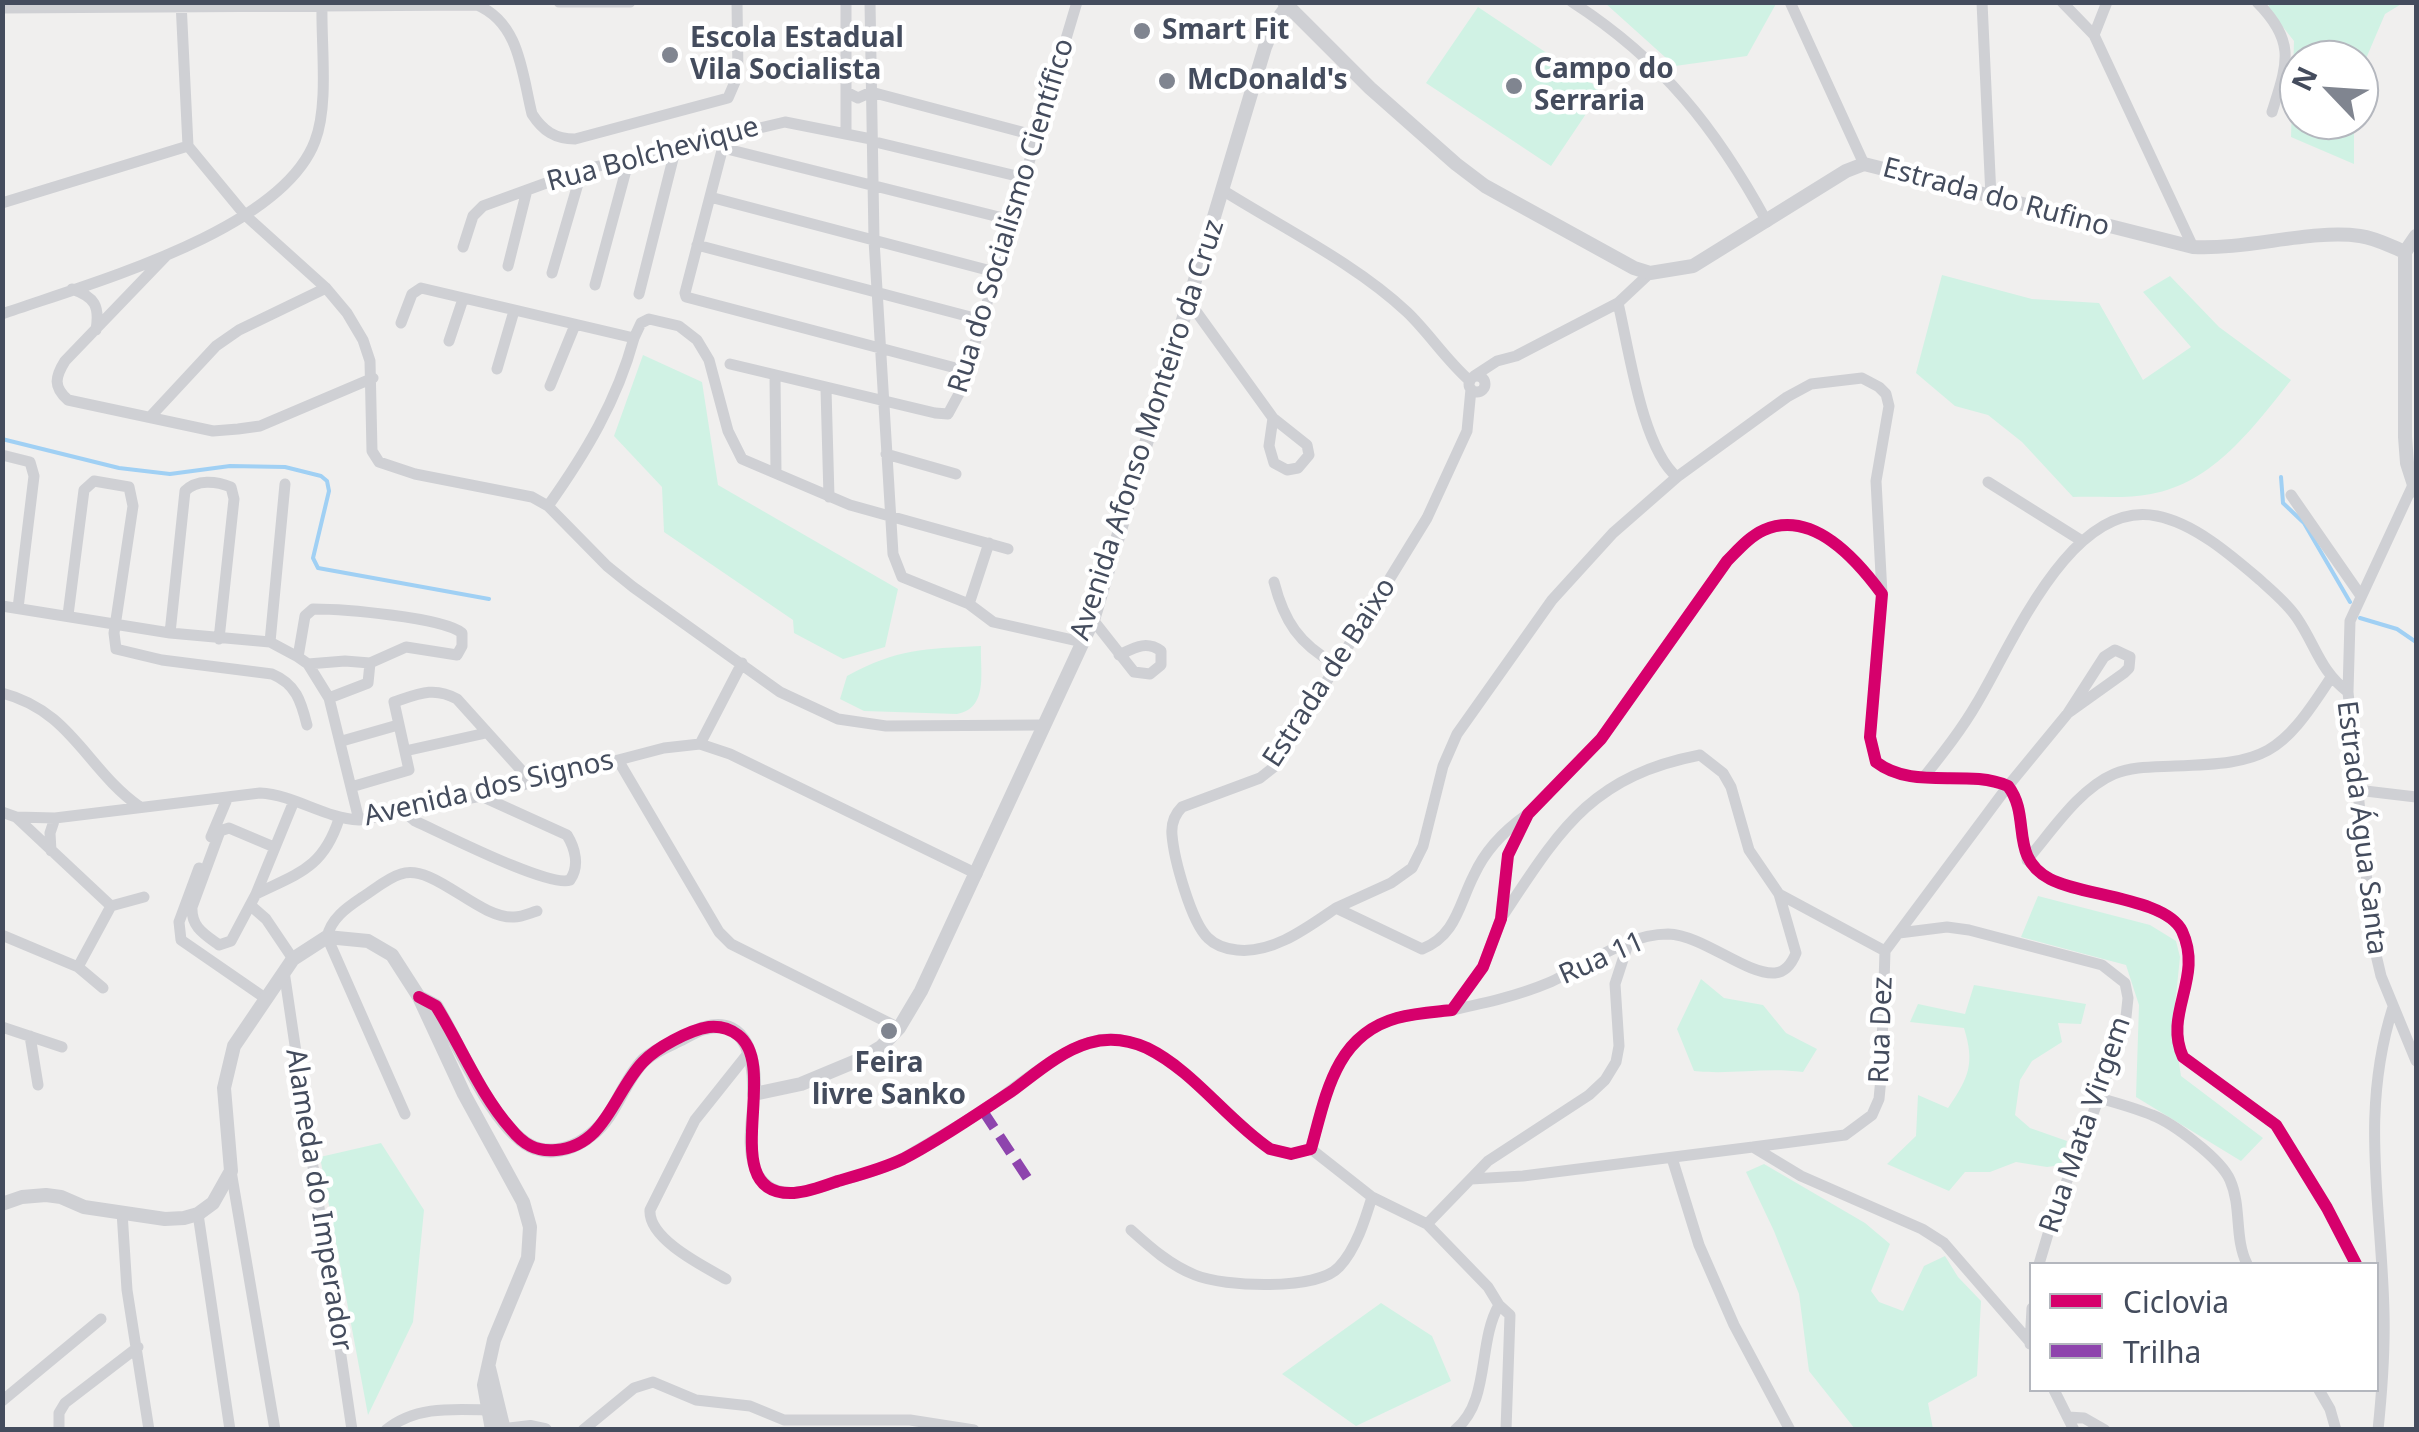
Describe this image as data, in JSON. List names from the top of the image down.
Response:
{
  "streets": {
    "street": [
      "Rua Bolchevique",
      "Estrada do Rufino",
      "Rua do Socialismo Científico",
      "Avenida Afonso Monteiro da Cruz",
      "Estrada de Baixo",
      "Avenida dos Signos",
      "Estrada Água Santa",
      "Rua 11",
      "Rua Dez",
      "Rua Mata Virgem",
      "Alameda do Imperador"
    ]
  },
  "crossings": [
    ["Rua Bolchevique", "Rua do Socialismo Científico"],
    ["Avenida Afonso Monteiro da Cruz", "Avenida dos Signos"],
    ["Rua 11", "Rua Dez"]
  ],
  "places": [
    "Smart Fit",
    "Escola Estadual Vila Socialista",
    "McDonald's",
    "Campo do Serraria",
    "Feira livre Sanko"
  ],
  "legend": ["Ciclovia", "Trilha"],
  "north": "top left"
}
